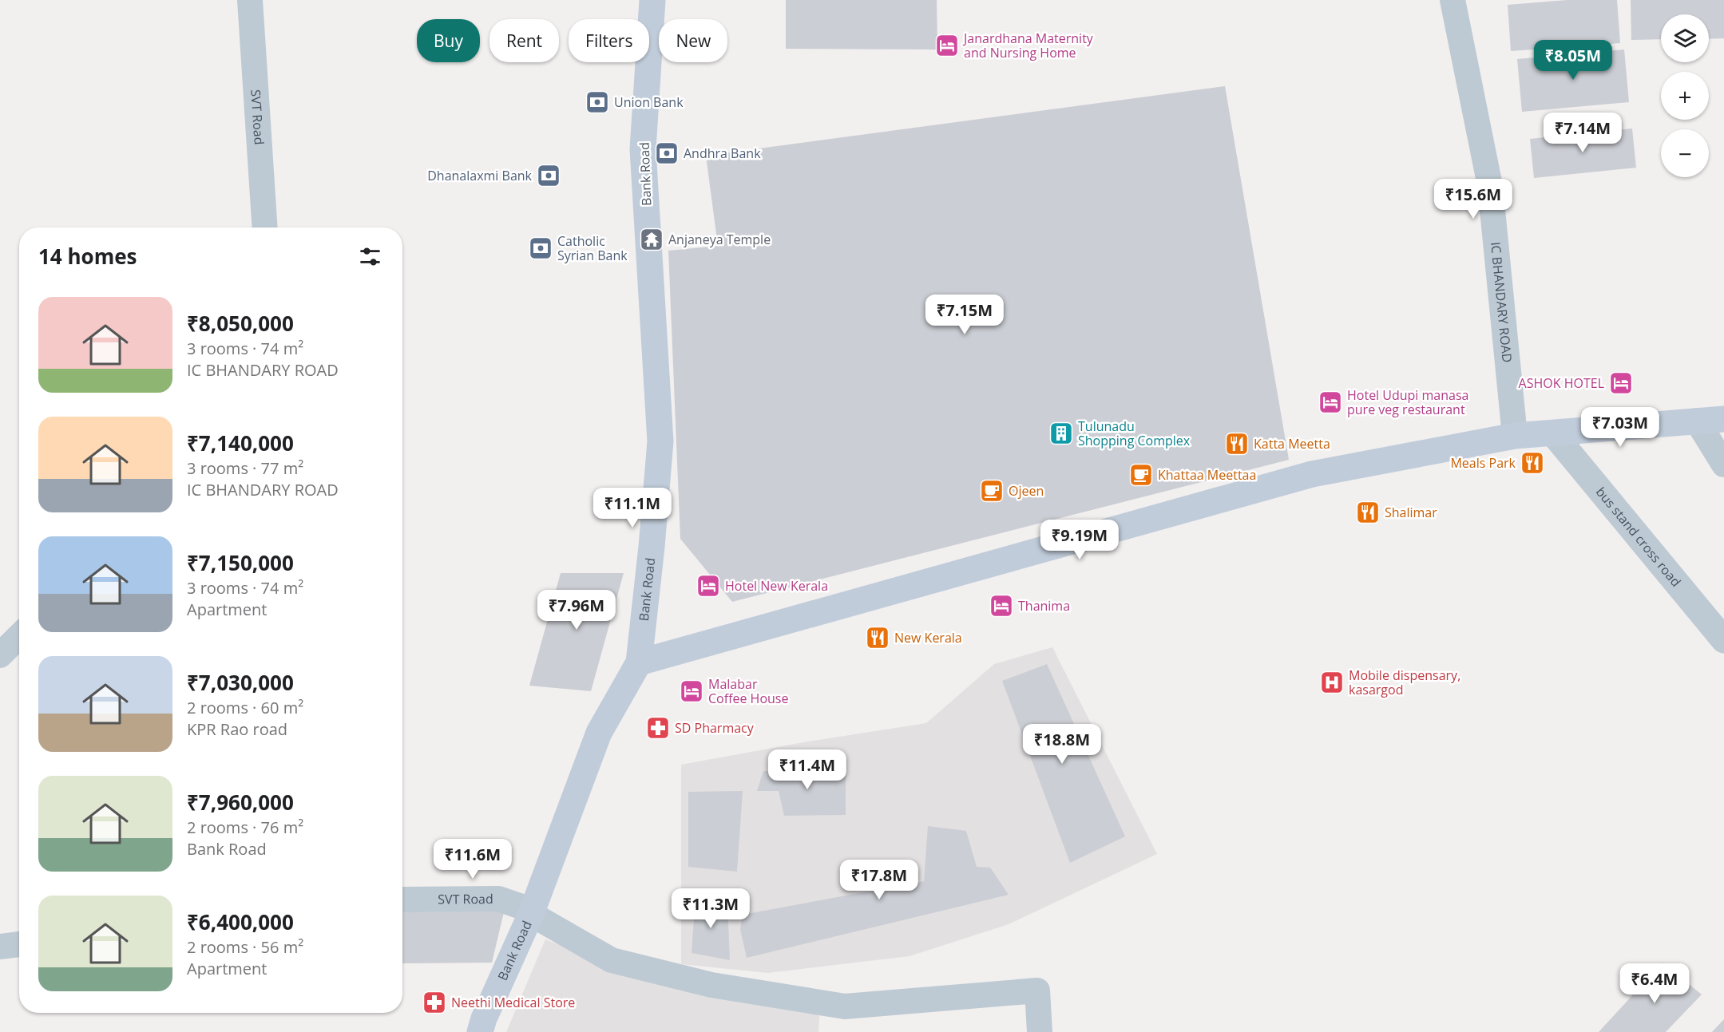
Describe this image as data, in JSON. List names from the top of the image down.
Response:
{
  "streets": {
    "main road": ["Bank Road"],
    "street": ["SVT Road", "IC BHANDARY ROAD", "bus stand cross road"]
  },
  "crossings": [
    ["SVT Road", "Bank Road"]
  ],
  "places": {
    "hotel": [
      "Janardhana Maternity and Nursing Home",
      "ASHOK HOTEL",
      "Hotel Udupi manasa pure veg restaurant",
      "Hotel New Kerala",
      "Thanima",
      "Malabar Coffee House"
    ],
    "bank": [
      "Union Bank",
      "Andhra Bank",
      "Dhanalaxmi Bank",
      "Catholic Syrian Bank"
    ],
    "temple": ["Anjaneya Temple"],
    "building": ["Tulunadu Shopping Complex"],
    "restaurant": [
      "Katta Meetta",
      "Meals Park",
      "Shalimar",
      "New Kerala"
    ],
    "cafe": ["Khattaa Meettaa", "Ojeen"],
    "hospital": ["Mobile dispensary, kasargod"],
    "pharmacy": ["SD Pharmacy", "Neethi Medical Store"]
  },
  "page": {
    "map_buttons": ["+", "−"],
    "chip": [
      "Buy",
      "Rent",
      "Filters",
      "New"
    ],
    "price": [
      "₹8.05M",
      "₹7.14M",
      "₹15.6M",
      "₹7.15M",
      "₹7.03M",
      "₹11.1M",
      "₹9.19M",
      "₹7.96M",
      "₹18.8M",
      "₹11.4M",
      "₹11.6M",
      "₹17.8M",
      "₹11.3M",
      "₹6.4M"
    ],
    "heading": "14 homes",
    "list": [
      {
        "name": "₹8,050,000",
        "note": "3 rooms · 74 m² · IC BHANDARY ROAD"
      },
      {
        "name": "₹7,140,000",
        "note": "3 rooms · 77 m² · IC BHANDARY ROAD"
      },
      {
        "name": "₹7,150,000",
        "note": "3 rooms · 74 m² · Apartment"
      },
      {
        "name": "₹7,030,000",
        "note": "2 rooms · 60 m² · KPR Rao road"
      },
      {
        "name": "₹7,960,000",
        "note": "2 rooms · 76 m² · Bank Road"
      },
      {
        "name": "₹6,400,000",
        "note": "2 rooms · 56 m² · Apartment"
      }
    ]
  }
}
